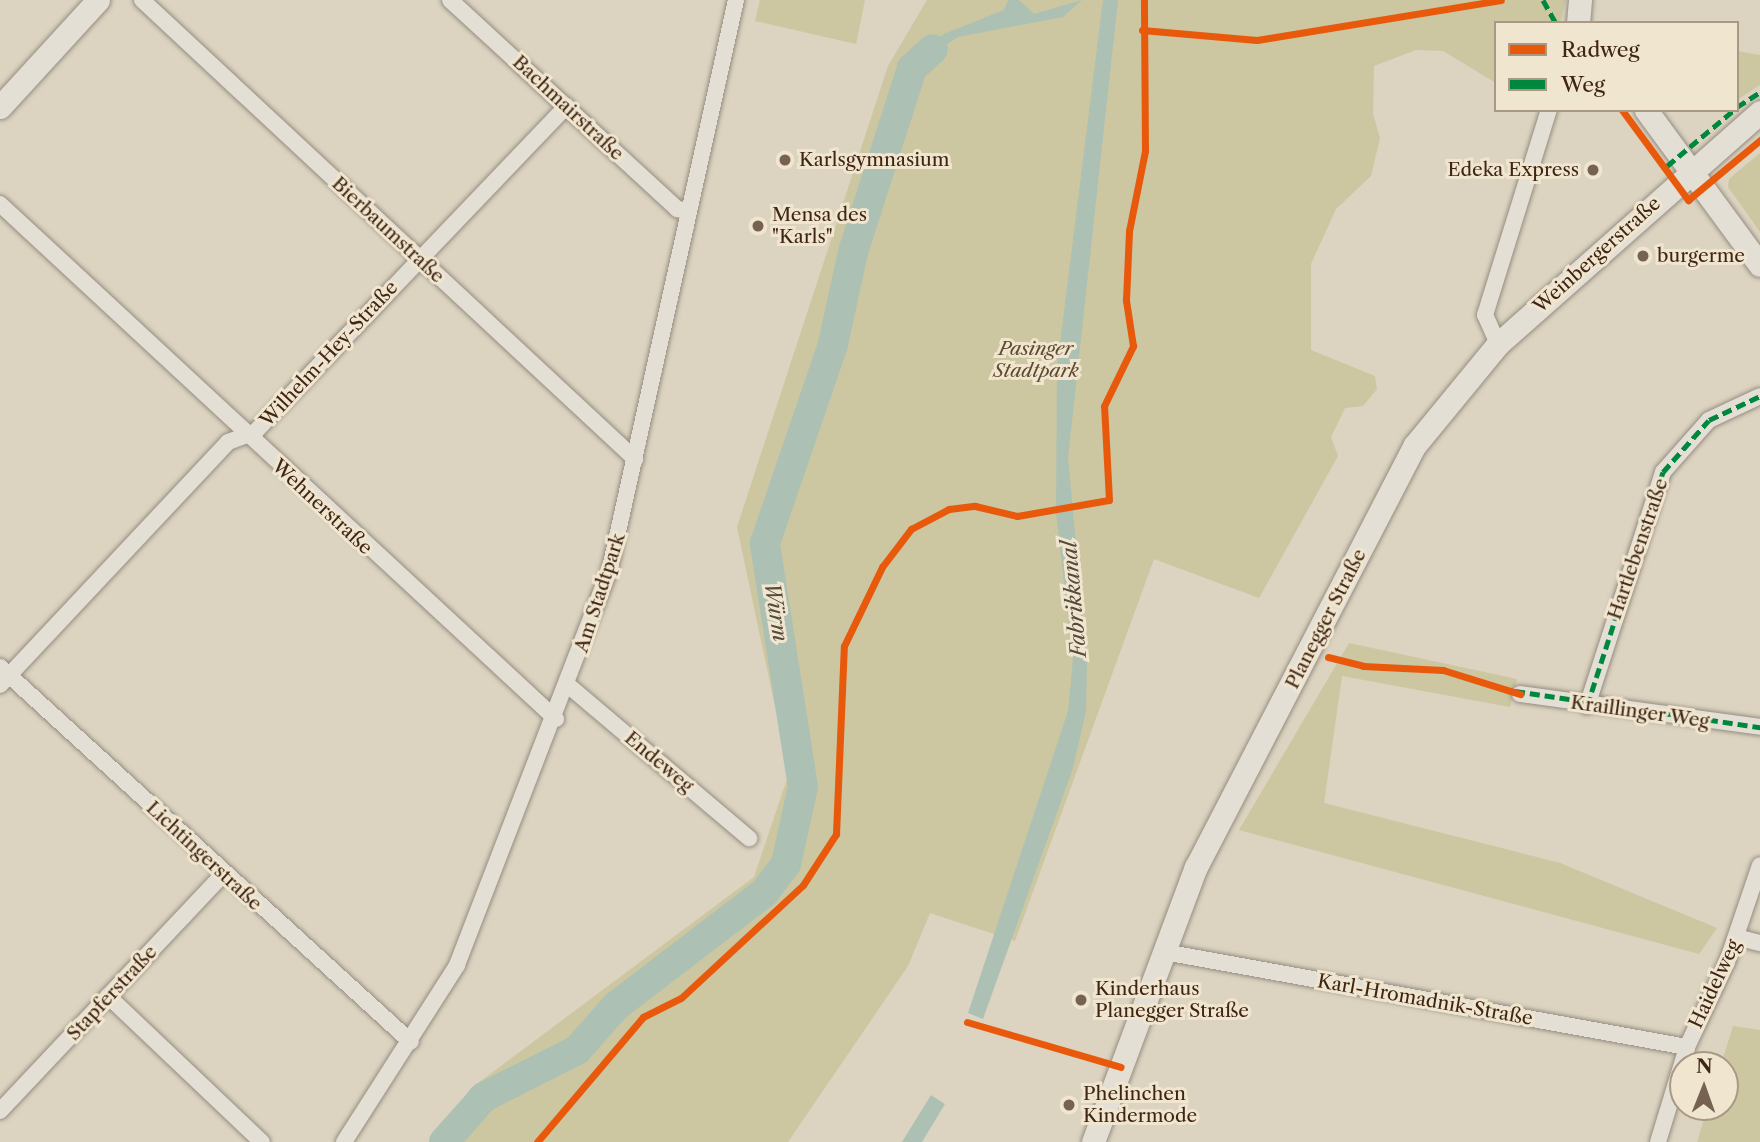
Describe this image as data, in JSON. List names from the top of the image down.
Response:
{
  "streets": {
    "main road": ["Weinbergerstraße", "Planegger Straße"],
    "street": [
      "Bachmairstraße",
      "Bierbaumstraße",
      "Wilhelm-Hey-Straße",
      "Wehnerstraße",
      "Hartlebenstraße",
      "Am Stadtpark",
      "Kraillinger Weg",
      "Endeweg",
      "Lichtingerstraße",
      "Haidelweg",
      "Stapferstraße",
      "Karl-Hromadnik-Straße"
    ]
  },
  "crossings": [
    ["Bachmairstraße", "Wilhelm-Hey-Straße"],
    ["Bachmairstraße", "Am Stadtpark"],
    ["Bierbaumstraße", "Wilhelm-Hey-Straße"],
    ["Bierbaumstraße", "Am Stadtpark"],
    ["Weinbergerstraße", "Planegger Straße"],
    ["Wilhelm-Hey-Straße", "Wehnerstraße"],
    ["Wilhelm-Hey-Straße", "Lichtingerstraße"],
    ["Wehnerstraße", "Am Stadtpark"],
    ["Hartlebenstraße", "Kraillinger Weg"],
    ["Am Stadtpark", "Endeweg"],
    ["Am Stadtpark", "Lichtingerstraße"],
    ["Planegger Straße", "Karl-Hromadnik-Straße"],
    ["Lichtingerstraße", "Stapferstraße"],
    ["Haidelweg", "Karl-Hromadnik-Straße"]
  ],
  "water": ["Fabrikkanal", "Würm"],
  "parks": ["Pasinger Stadtpark"],
  "places": [
    "Karlsgymnasium",
    "Edeka Express",
    "Mensa des \"Karls\"",
    "burgerme",
    "Kinderhaus Planegger Straße",
    "Phelinchen Kindermode"
  ],
  "legend": ["Radweg", "Weg"],
  "north": "top"
}
